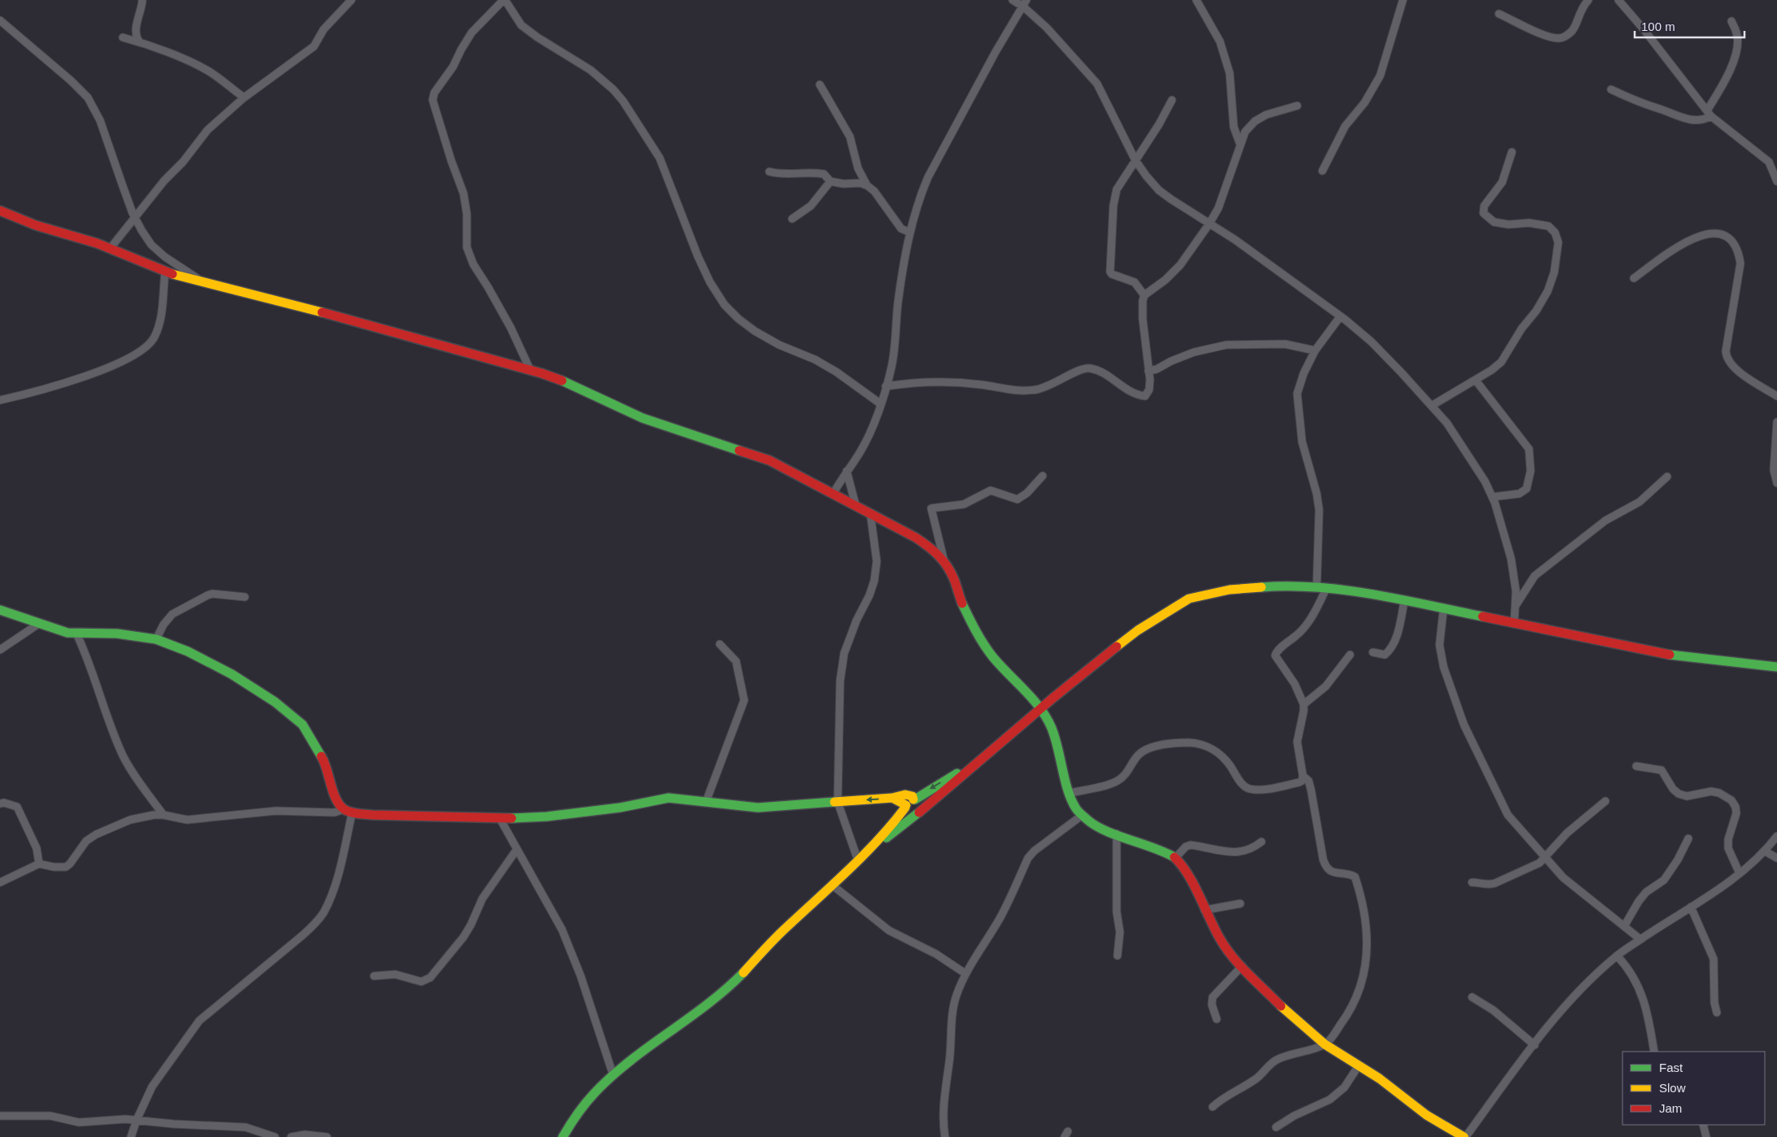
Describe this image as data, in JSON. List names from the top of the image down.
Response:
{
  "legend": ["Fast", "Slow", "Jam"],
  "scale_bar": "100 m"
}
